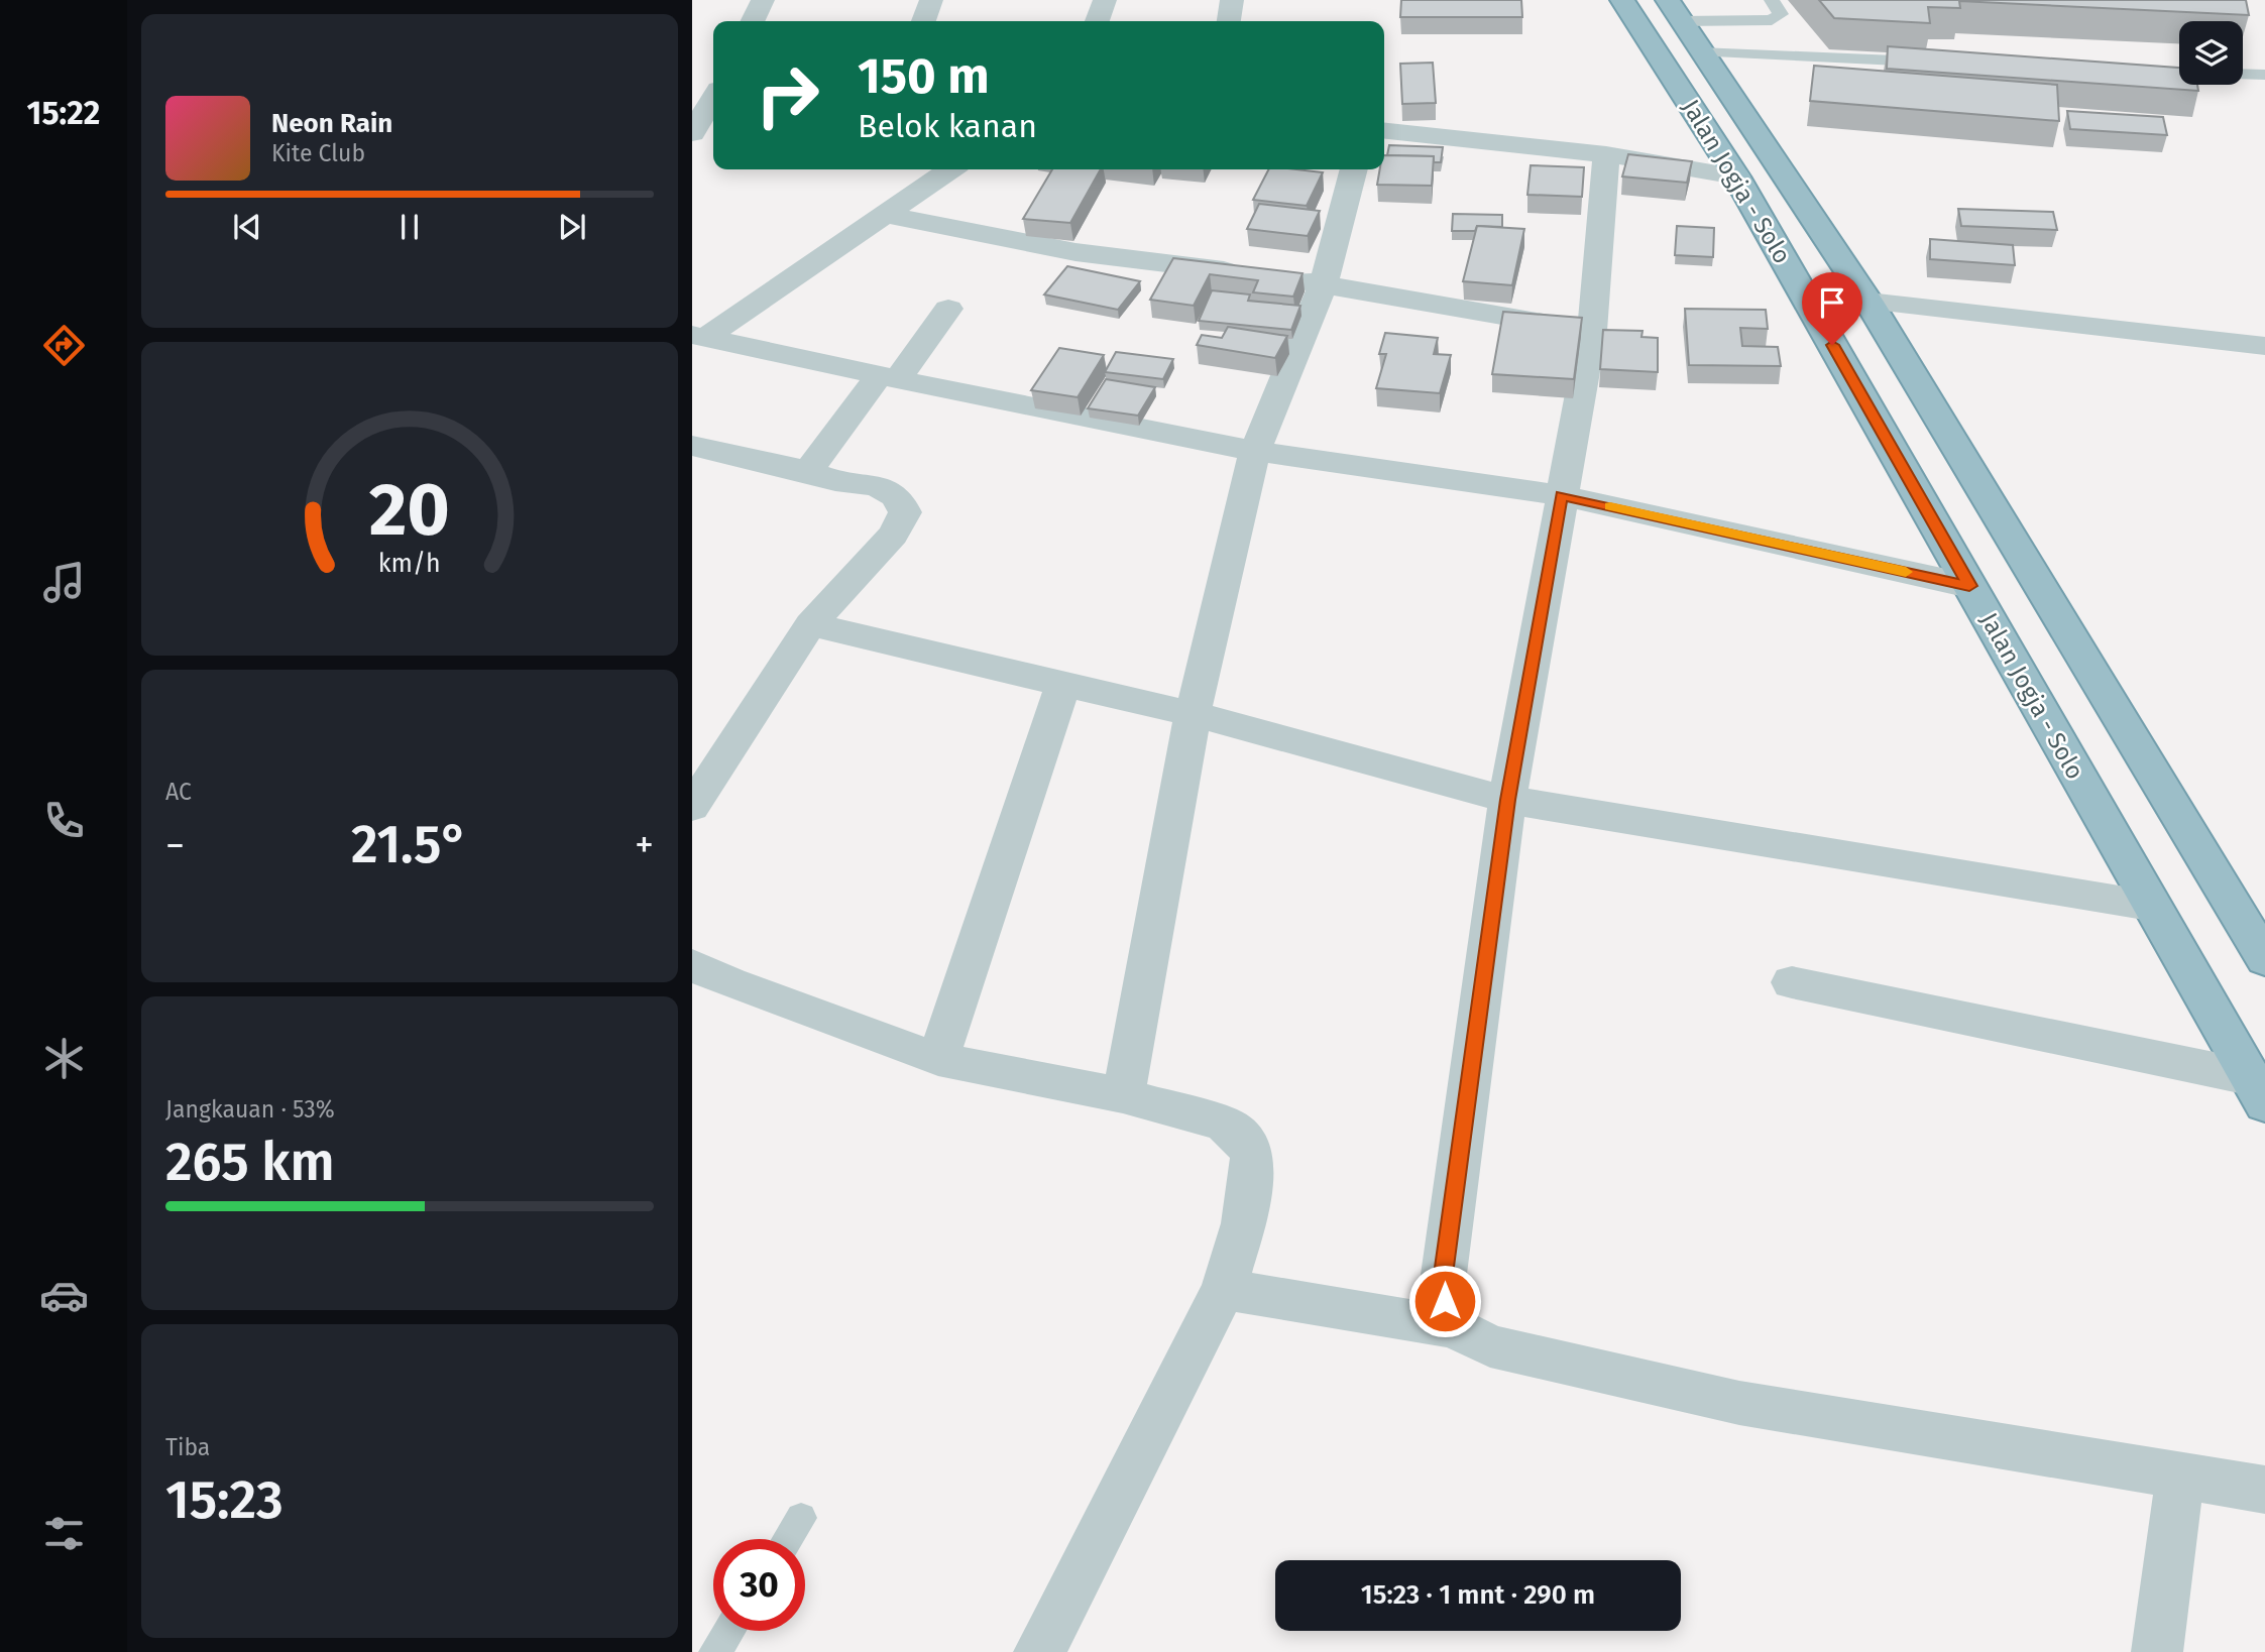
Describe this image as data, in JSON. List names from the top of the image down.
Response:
{
  "streets": {
    "highway": ["Jalan Jogja - Solo"]
  },
  "page": {
    "tabs": "15:22",
    "turn": ["150 m", "Belok kanan"],
    "song": ["Neon Rain", "Kite Club"],
    "tile": [
      "AC",
      ["Jangkauan · 53%", "265 km"],
      ["Tiba", "15:23"]
    ],
    "heat": ["−", "21.5°", "+"],
    "limit": "30",
    "trip": "15:23 · 1 mnt · 290 m",
    "gauge": ["20", "km/h"]
  }
}
